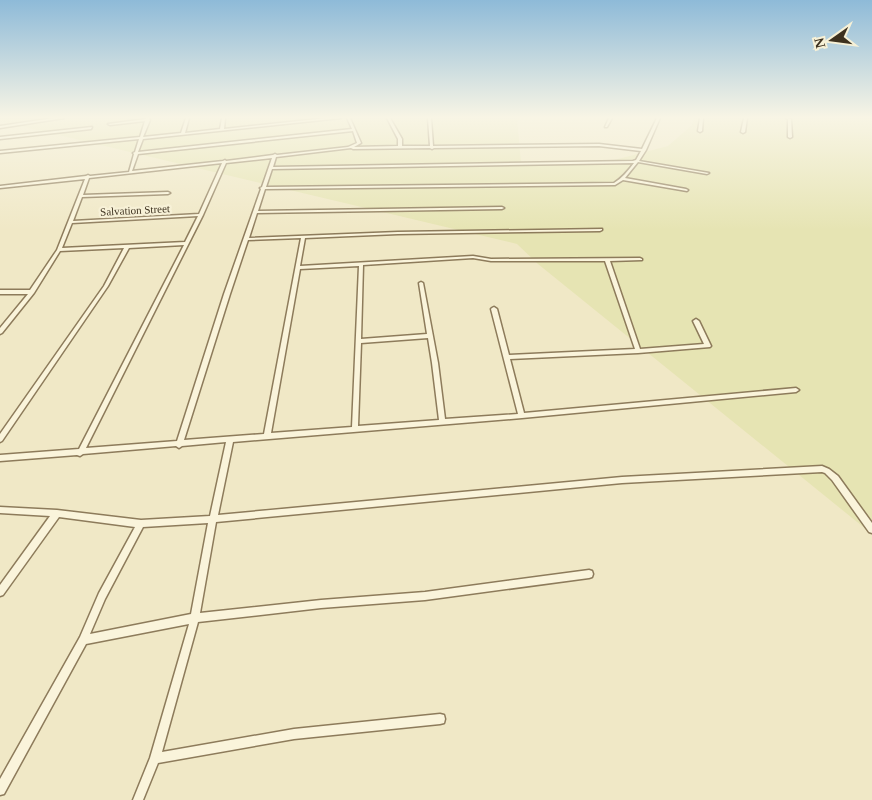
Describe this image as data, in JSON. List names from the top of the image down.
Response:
{
  "streets": {
    "street": ["Salvation Street"]
  },
  "north": "left"
}
